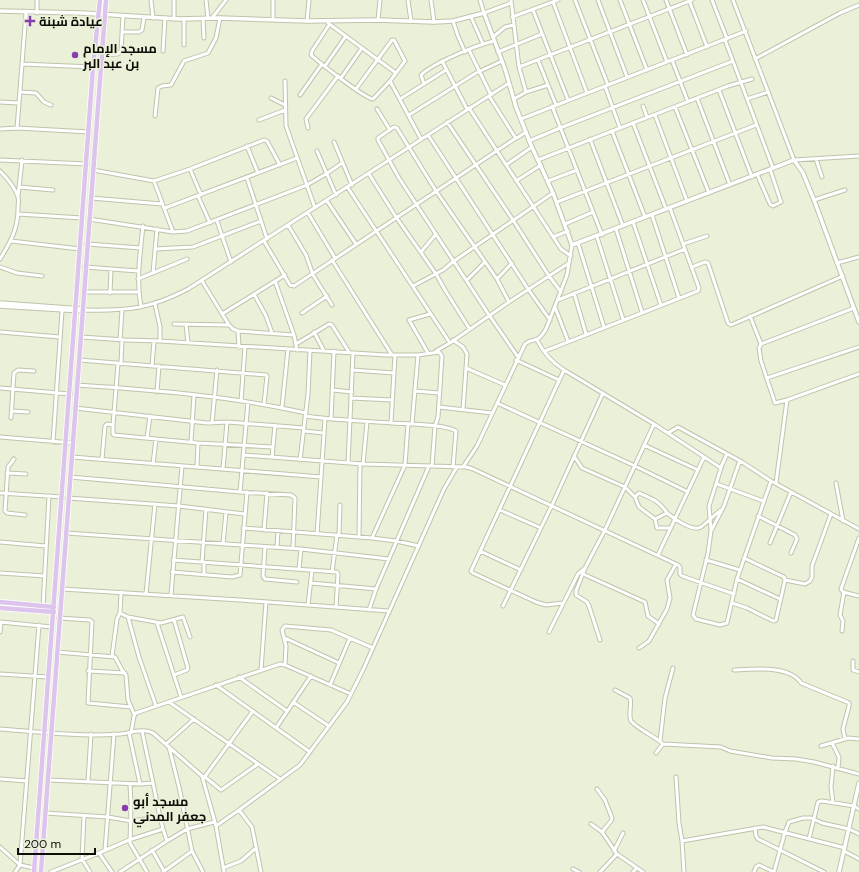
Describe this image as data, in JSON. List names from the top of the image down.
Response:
{
  "places": {
    "health": ["عيادة شبنة"],
    "other": ["مسجد الإمام بن عبد البر", "مسجد أبو جعفر المدني"]
  },
  "scale_bar": "200 m"
}
